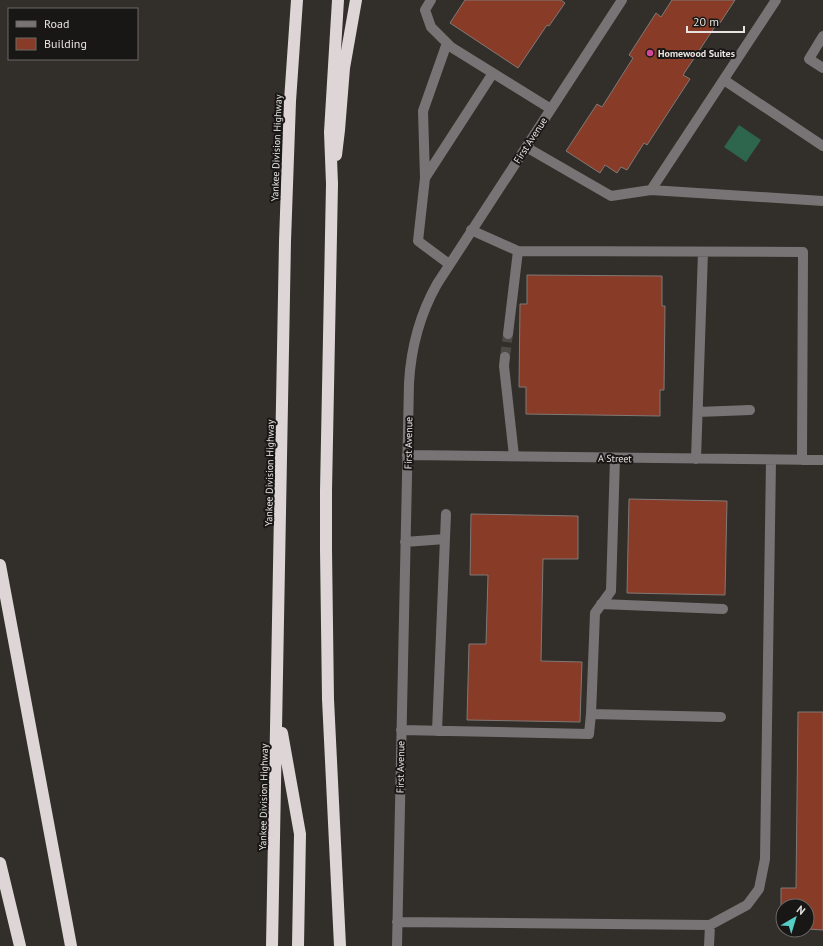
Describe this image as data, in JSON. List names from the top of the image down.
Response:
{
  "streets": {
    "highway": ["Yankee Division Highway"],
    "street": ["First Avenue", "A Street"]
  },
  "crossings": [
    ["First Avenue", "A Street"]
  ],
  "places": ["Homewood Suites"],
  "legend": ["Road", "Building"],
  "scale_bar": "20 m",
  "north": "top right"
}
